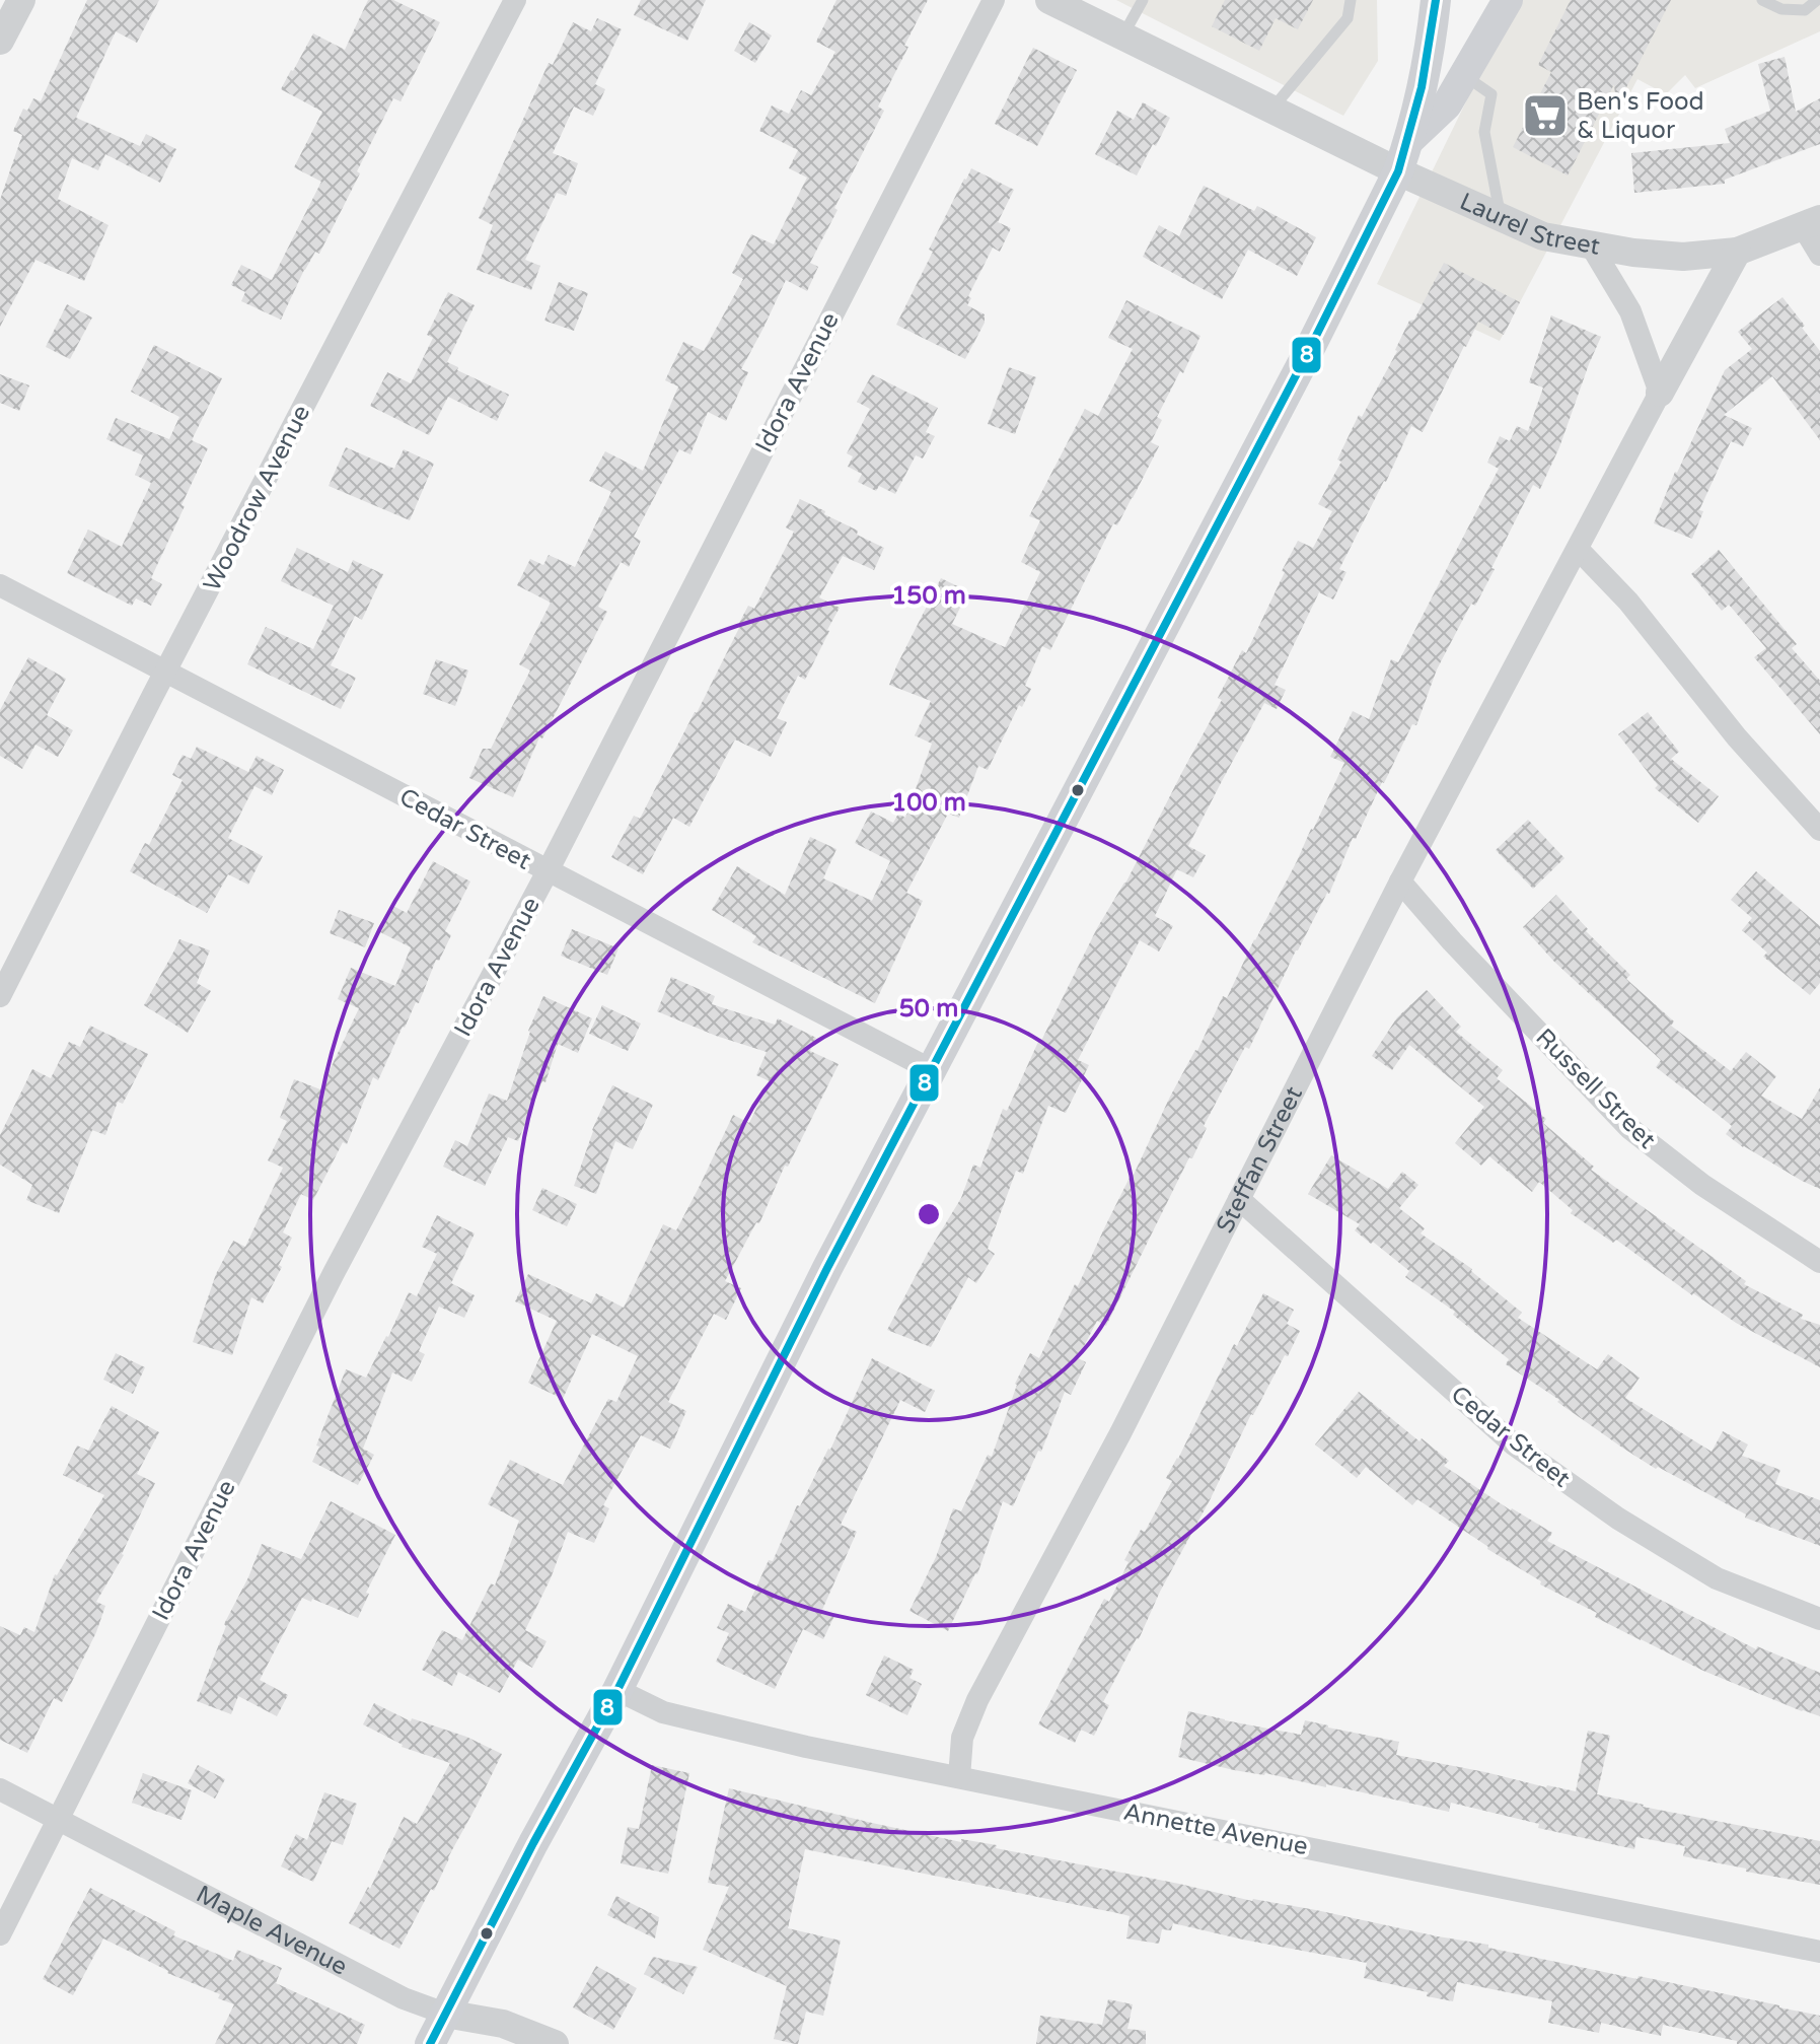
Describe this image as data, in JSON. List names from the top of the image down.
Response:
{
  "streets": {
    "street": [
      "Laurel Street",
      "Idora Avenue",
      "Woodrow Avenue",
      "Cedar Street",
      "Russell Street",
      "Steffan Street",
      "Annette Avenue",
      "Maple Avenue"
    ]
  },
  "crossings": [
    ["Idora Avenue", "Cedar Street"],
    ["Idora Avenue", "Maple Avenue"],
    ["Woodrow Avenue", "Cedar Street"],
    ["Cedar Street", "Steffan Street"],
    ["Russell Street", "Steffan Street"],
    ["Steffan Street", "Annette Avenue"]
  ],
  "places": {
    "supermarket": ["Ben's Food & Liquor"]
  },
  "lines": ["transit line 8"],
  "rings": ["150 m", "100 m", "50 m"]
}
